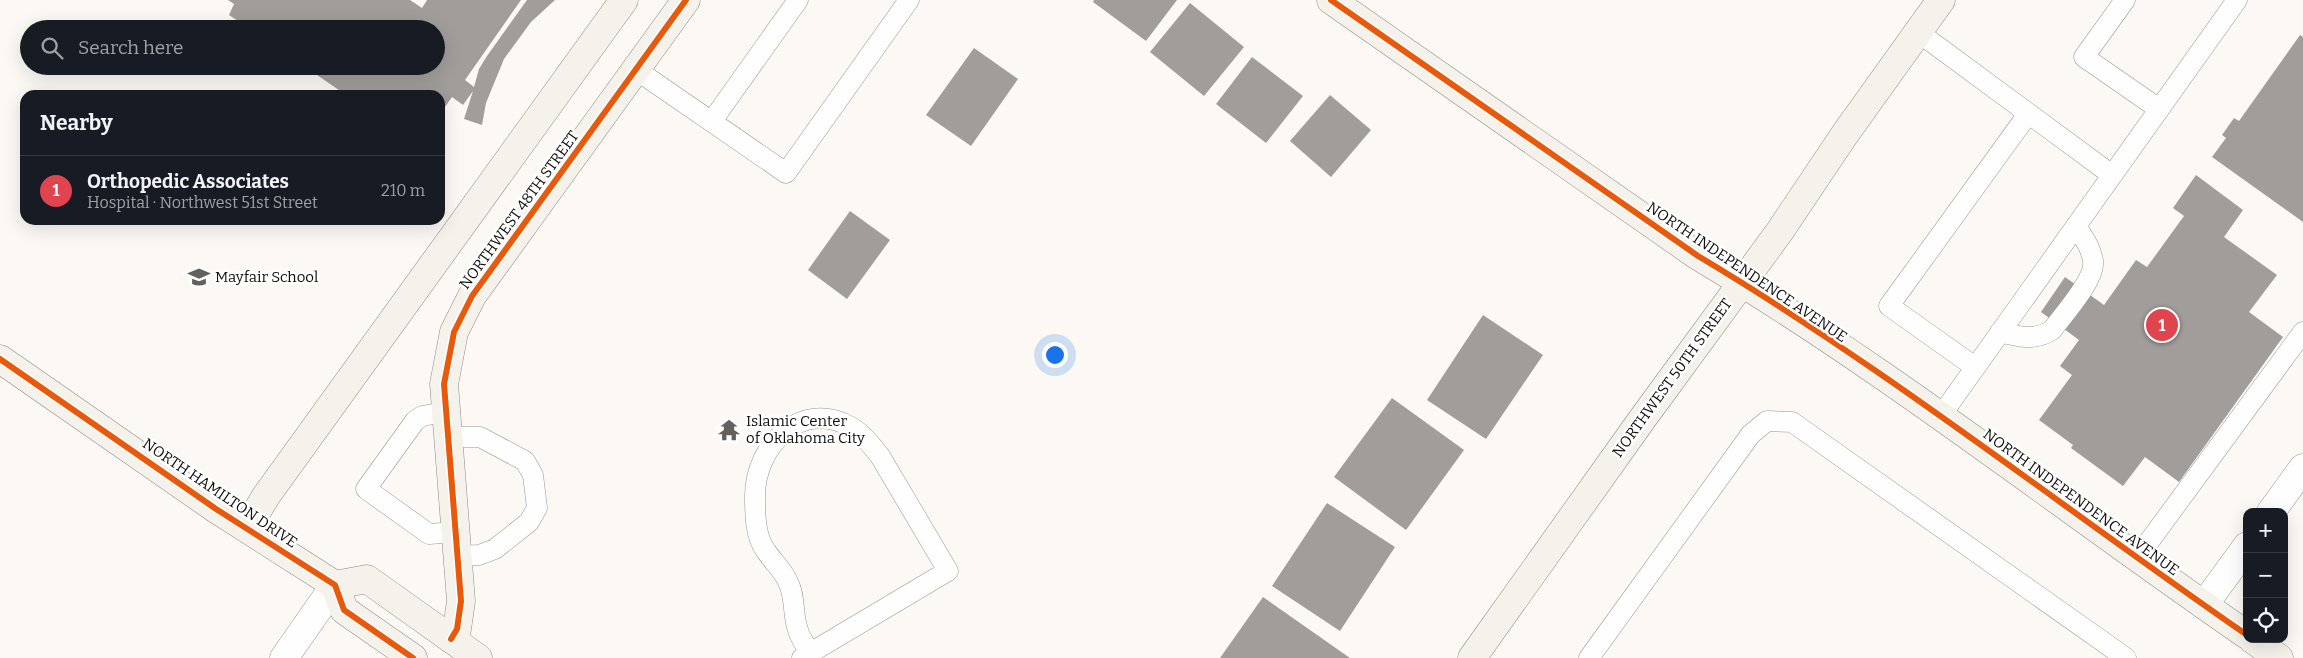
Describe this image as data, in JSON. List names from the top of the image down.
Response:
{
  "streets": {
    "street": [
      "NORTHWEST 48TH STREET",
      "NORTH INDEPENDENCE AVENUE",
      "NORTHWEST 50TH STREET",
      "NORTH HAMILTON DRIVE"
    ]
  },
  "crossings": [
    ["NORTH INDEPENDENCE AVENUE", "NORTHWEST 50TH STREET"]
  ],
  "places": {
    "school or university": ["Mayfair School"],
    "temple": ["Islamic Center of Oklahoma City"]
  },
  "page": {
    "search": "Search here",
    "heading": "Nearby",
    "list": [
      {
        "mark": "1",
        "name": "Orthopedic Associates",
        "note": "Hospital · Northwest 51st Street",
        "value": "210 m"
      }
    ],
    "pins": "1",
    "map_buttons": ["+", "−"]
  }
}
